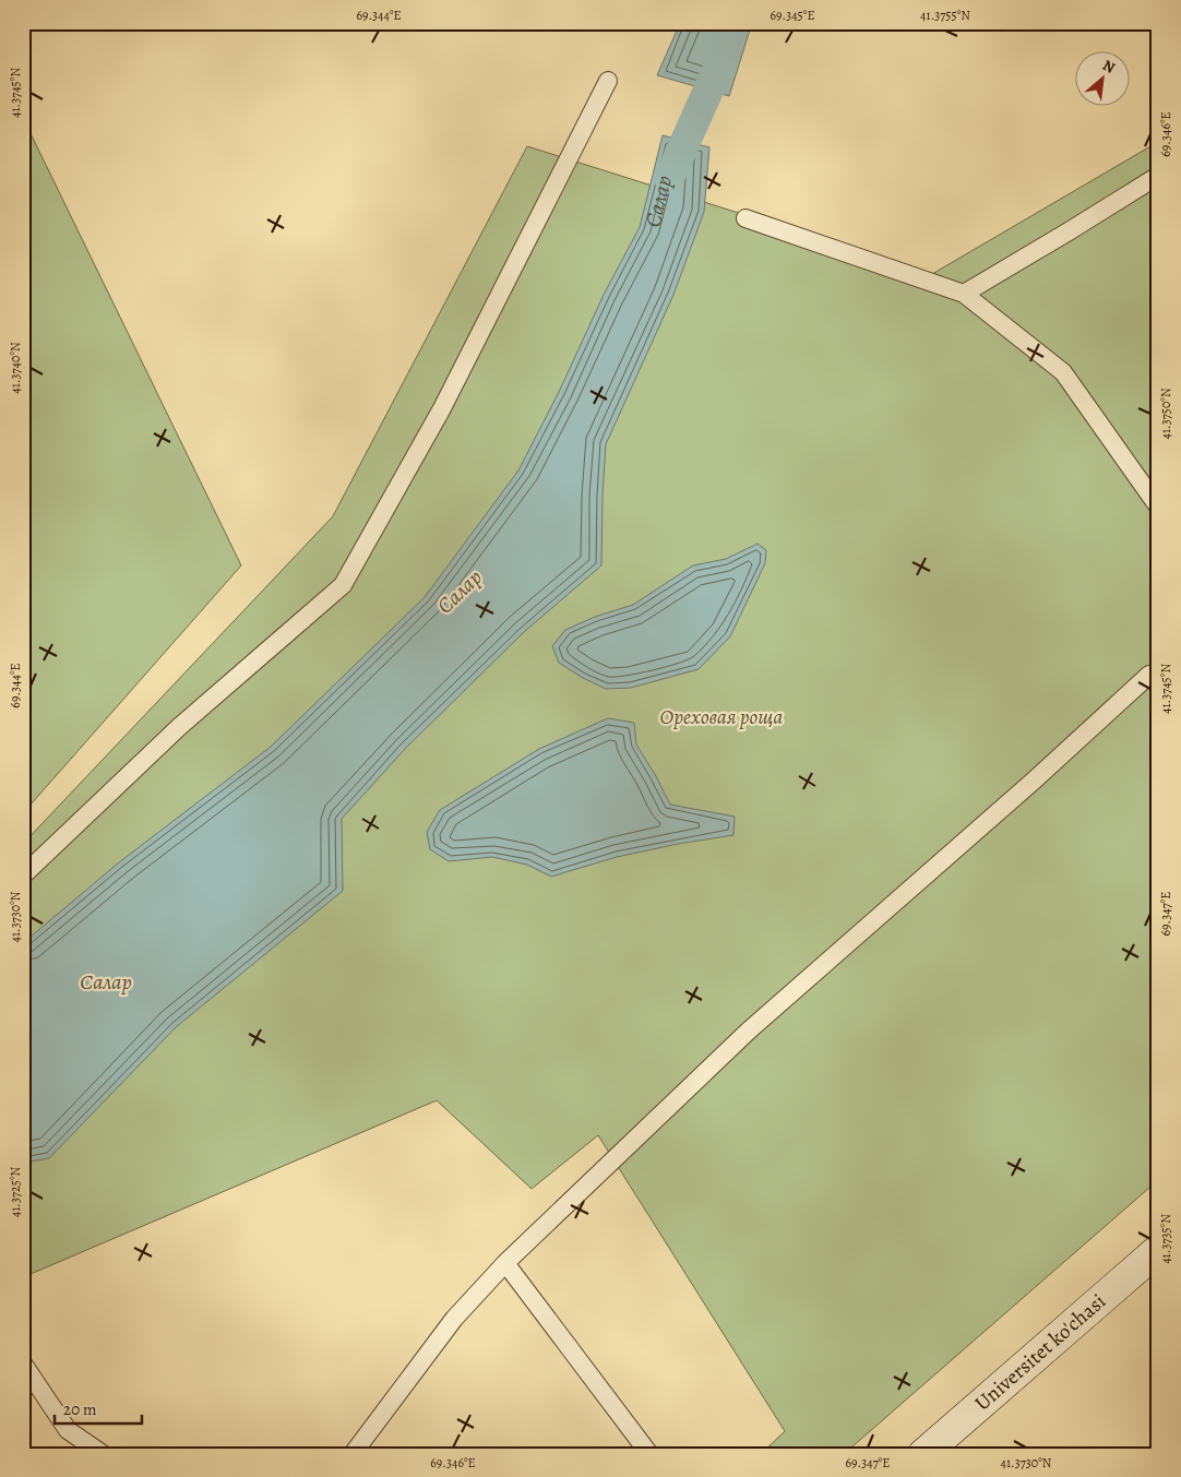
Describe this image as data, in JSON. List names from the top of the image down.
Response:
{
  "streets": {
    "main road": ["Universitet ko'chasi"]
  },
  "water": ["Салар"],
  "parks": ["Ореховая роща"],
  "scale_bar": "20 m",
  "north": "top right",
  "coordinates": [
    "69.344°E",
    "69.345°E",
    "41.3755°N",
    "41.3745°N",
    "69.346°E",
    "41.3740°N",
    "41.3750°N",
    "69.347°E",
    "41.3730°N",
    "41.3725°N",
    "41.3735°N"
  ]
}
